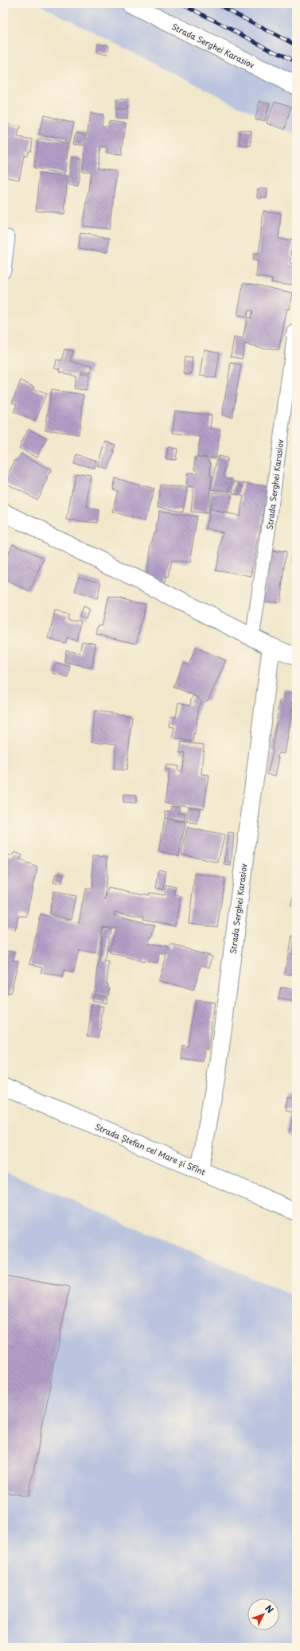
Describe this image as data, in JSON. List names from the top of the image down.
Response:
{
  "streets": {
    "street": ["Strada Serghei Karasiov", "Strada Ștefan cel Mare și Sfînt"]
  },
  "crossings": [
    ["Strada Serghei Karasiov", "Strada Ștefan cel Mare și Sfînt"]
  ],
  "north": "top right"
}
